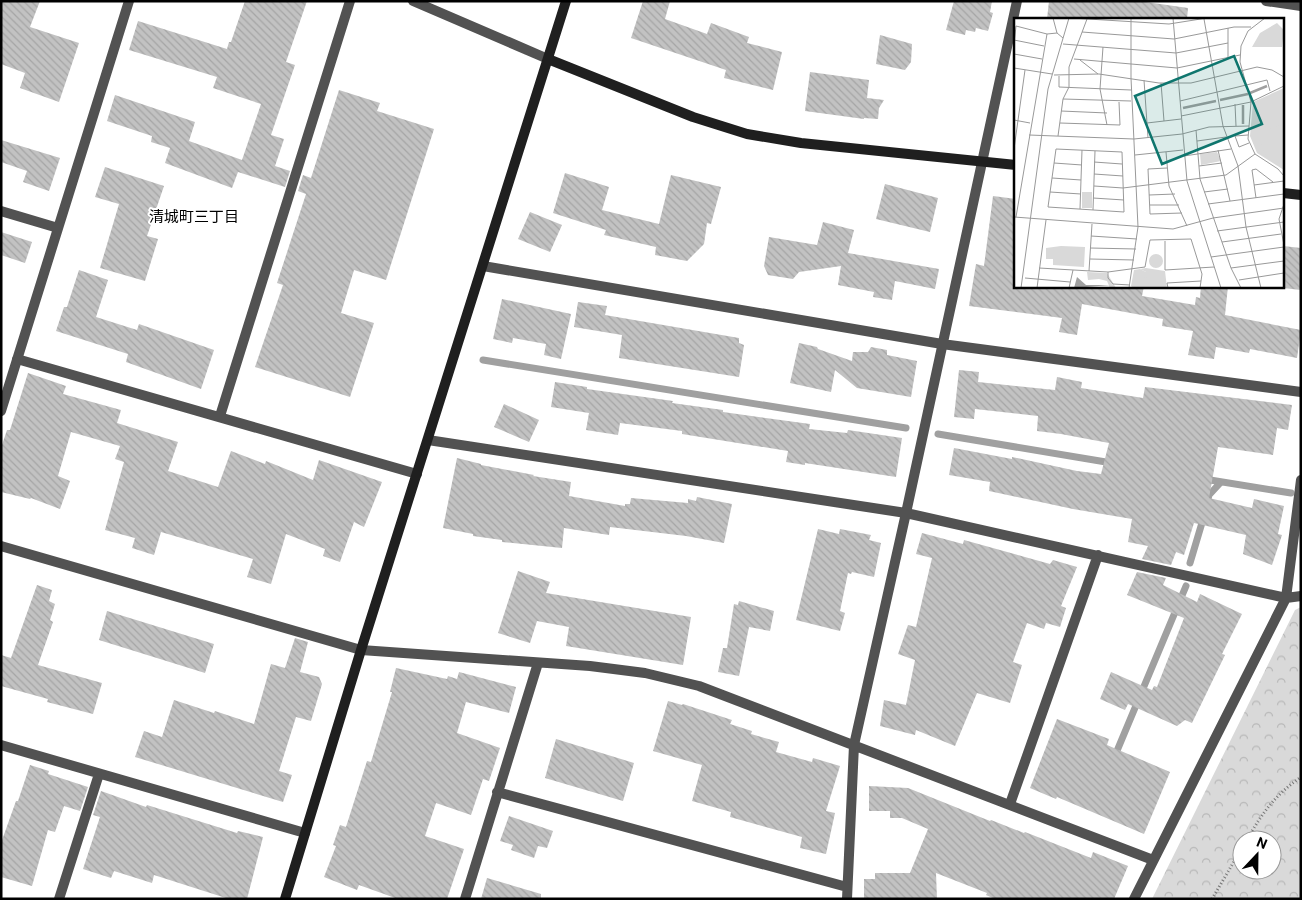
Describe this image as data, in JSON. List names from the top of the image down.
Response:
{
  "districts": ["清城町三丁目"],
  "north": "top"
}
